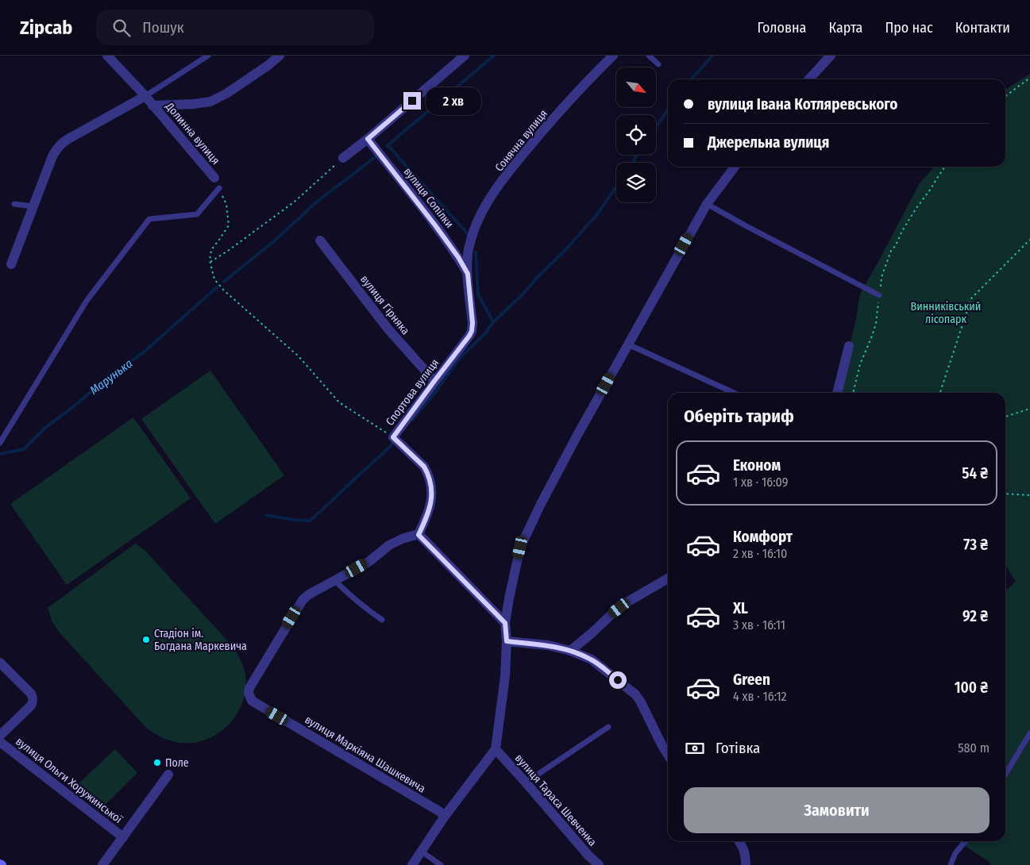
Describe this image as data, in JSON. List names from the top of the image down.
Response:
{
  "streets": {
    "street": [
      "Долинна вулиця",
      "Сонячна вулиця",
      "вулиця Сопілки",
      "вулиця Гірняка",
      "Спортова вулиця",
      "вулиця Маркіяна Шашкевича",
      "вулиця Ольги Хоружинської",
      "вулиця Тараса Шевченка"
    ]
  },
  "crossings": [
    ["Сонячна вулиця", "Спортова вулиця"],
    ["вулиця Сопілки", "Спортова вулиця"],
    ["вулиця Гірняка", "Спортова вулиця"]
  ],
  "water": ["Марунька"],
  "parks": ["Винниківський лісопарк"],
  "places": ["Стадіон ім. Богдана Маркевича", "Поле"],
  "north": "bottom right",
  "page": {
    "header": "Zipcab",
    "search": "Пошук",
    "nav": [
      "Головна",
      "Карта",
      "Про нас",
      "Контакти"
    ],
    "banner": ["вулиця Івана Котляревського", "Джерельна вулиця"],
    "bubble": "2 хв",
    "heading": "Оберіть тариф",
    "list": [
      {
        "name": "Економ",
        "note": "1 хв · 16:09",
        "value": "54 ₴"
      },
      {
        "name": "Комфорт",
        "note": "2 хв · 16:10",
        "value": "73 ₴"
      },
      {
        "name": "XL",
        "note": "3 хв · 16:11",
        "value": "92 ₴"
      },
      {
        "name": "Green",
        "note": "4 хв · 16:12",
        "value": "100 ₴"
      }
    ],
    "pay": ["Готівка", "580 m"],
    "buttons": "Замовити"
  }
}
